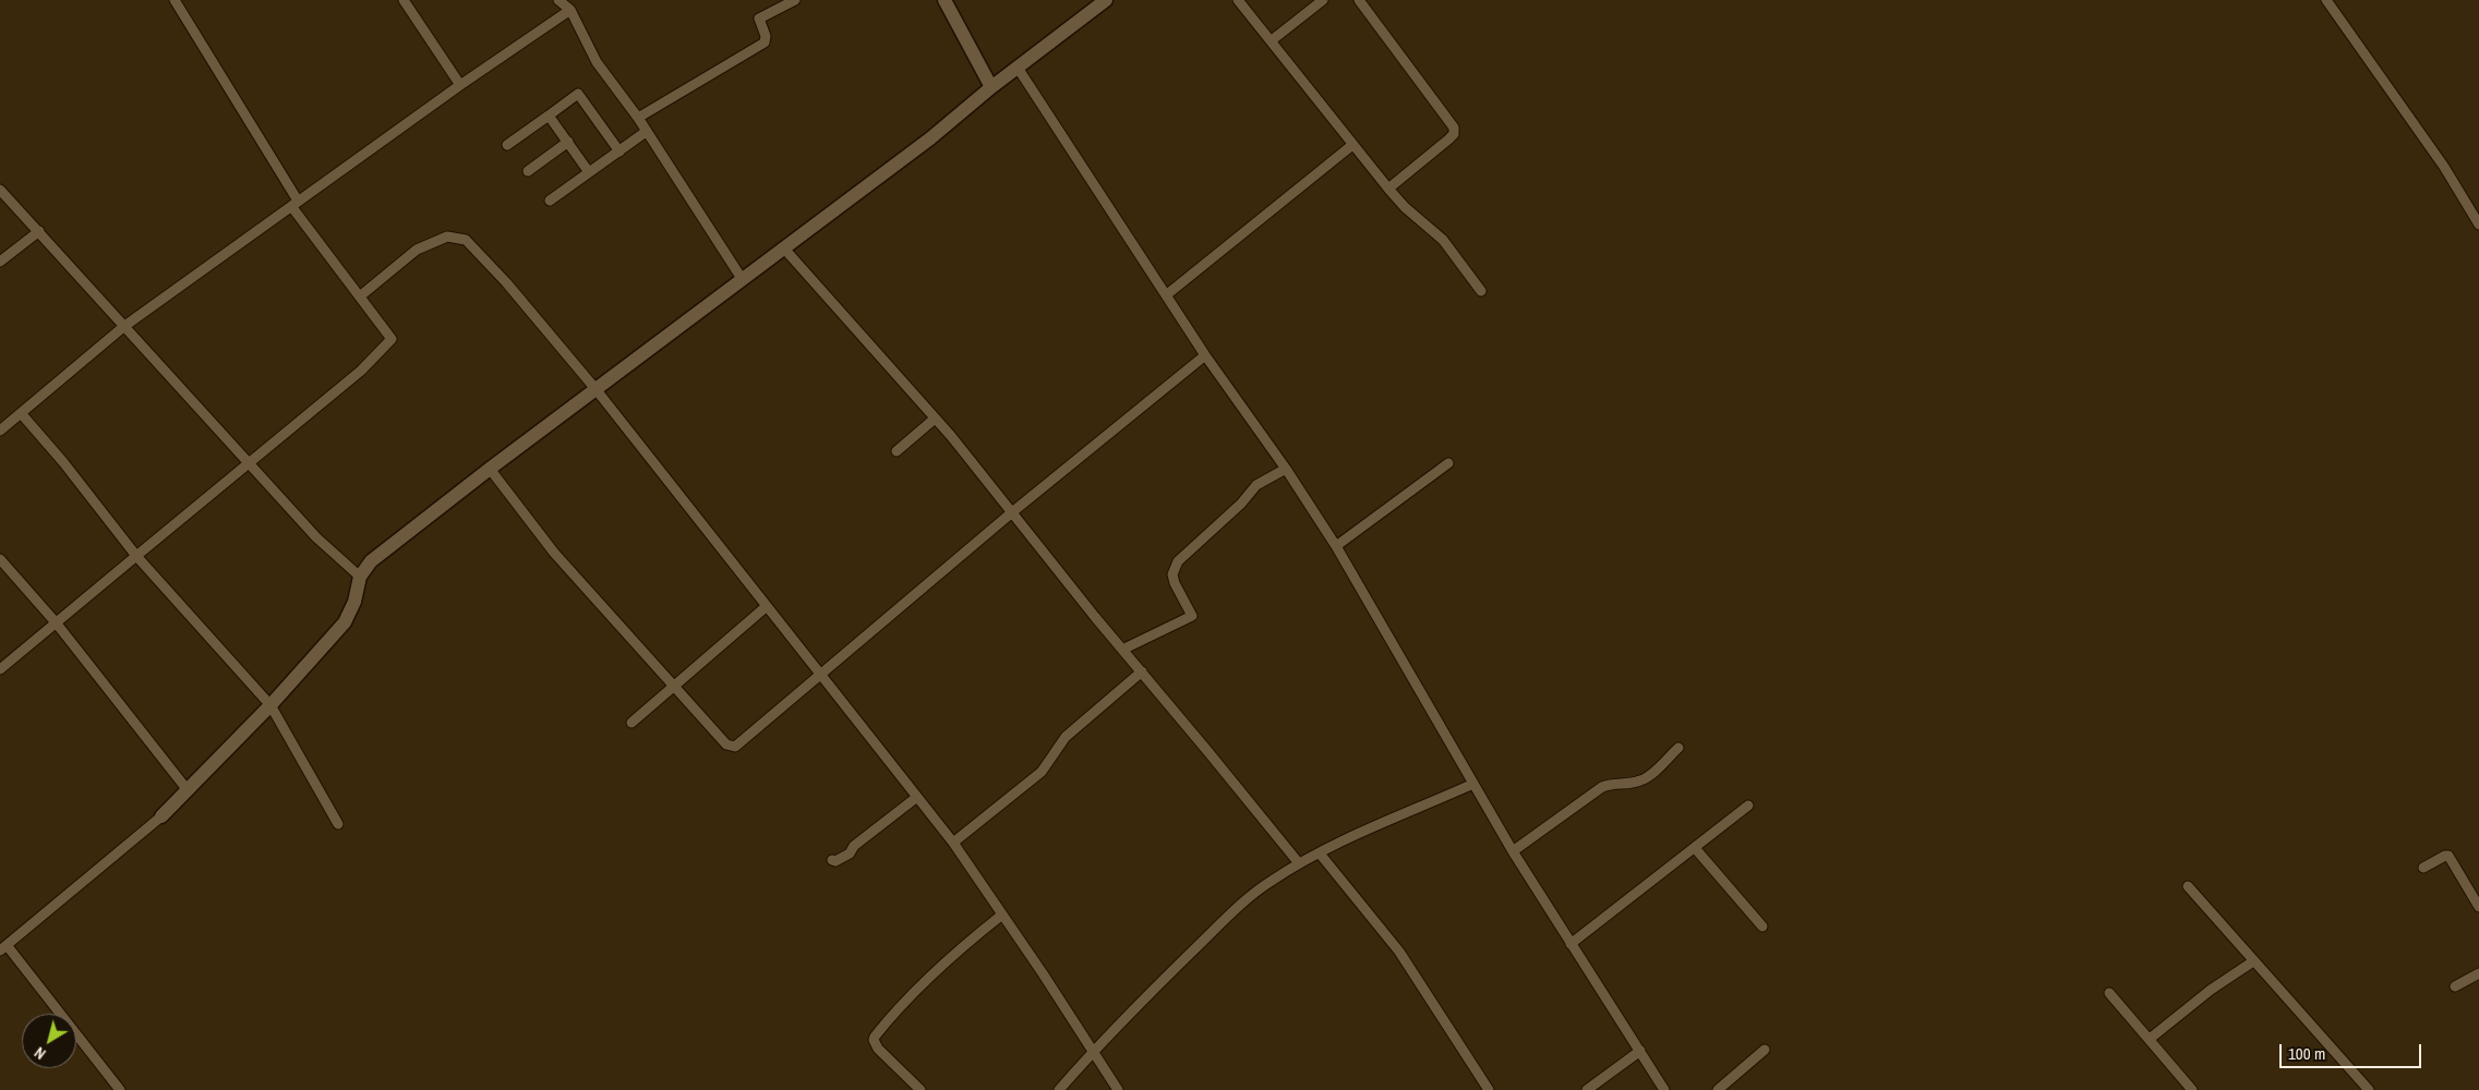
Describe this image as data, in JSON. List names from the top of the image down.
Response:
{
  "scale_bar": "100 m",
  "north": "bottom left"
}
